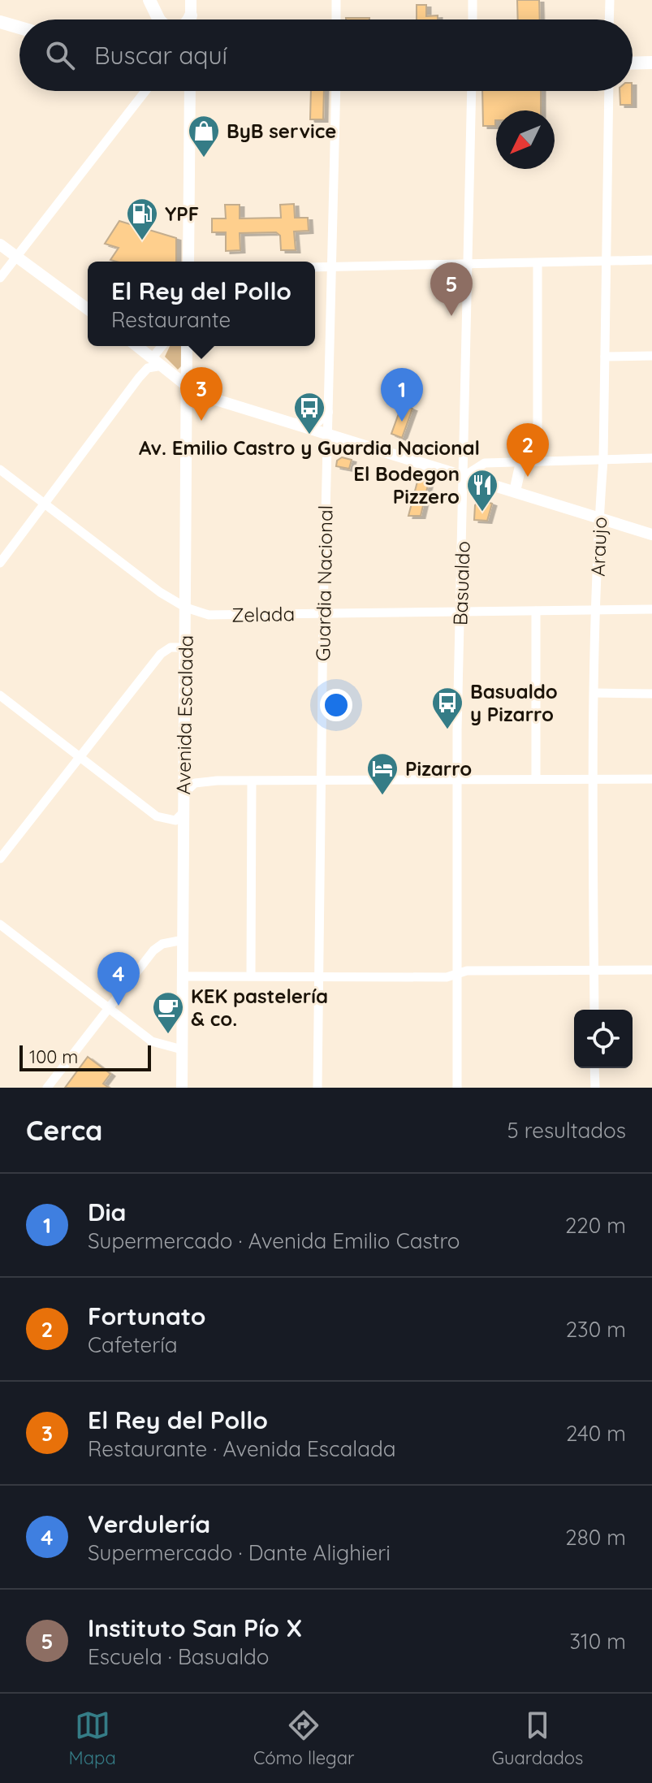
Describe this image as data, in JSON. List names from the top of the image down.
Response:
{
  "streets": {
    "street": [
      "Araujo",
      "Guardia Nacional",
      "Basualdo",
      "Zelada",
      "Avenida Escalada"
    ]
  },
  "crossings": [
    ["Araujo", "Zelada"],
    ["Guardia Nacional", "Zelada"],
    ["Basualdo", "Zelada"],
    ["Zelada", "Avenida Escalada"]
  ],
  "places": {
    "shop": ["ByB service"],
    "fuel station": ["YPF"],
    "bus stop": ["Av. Emilio Castro y Guardia Nacional", "Basualdo y Pizarro"],
    "restaurant": ["El Bodegon Pizzero"],
    "hotel": ["Pizarro"],
    "cafe": ["KEK pastelería & co."]
  },
  "scale_bar": "100 m",
  "north": "bottom left",
  "page": {
    "search": "Buscar aquí",
    "popup": ["El Rey del Pollo", "Restaurante"],
    "pins": [
      "5",
      "3",
      "1",
      "2",
      "4"
    ],
    "scale": "100 m",
    "heading": ["Cerca", "5 resultados"],
    "list": [
      {
        "mark": "1",
        "name": "Dia",
        "note": "Supermercado · Avenida Emilio Castro",
        "value": "220 m"
      },
      {
        "mark": "2",
        "name": "Fortunato",
        "note": "Cafetería",
        "value": "230 m"
      },
      {
        "mark": "3",
        "name": "El Rey del Pollo",
        "note": "Restaurante · Avenida Escalada",
        "value": "240 m"
      },
      {
        "mark": "4",
        "name": "Verdulería",
        "note": "Supermercado · Dante Alighieri",
        "value": "280 m"
      },
      {
        "mark": "5",
        "name": "Instituto San Pío X",
        "note": "Escuela · Basualdo",
        "value": "310 m"
      }
    ],
    "nav": ["Mapa", "Cómo llegar", "Guardados"]
  }
}
